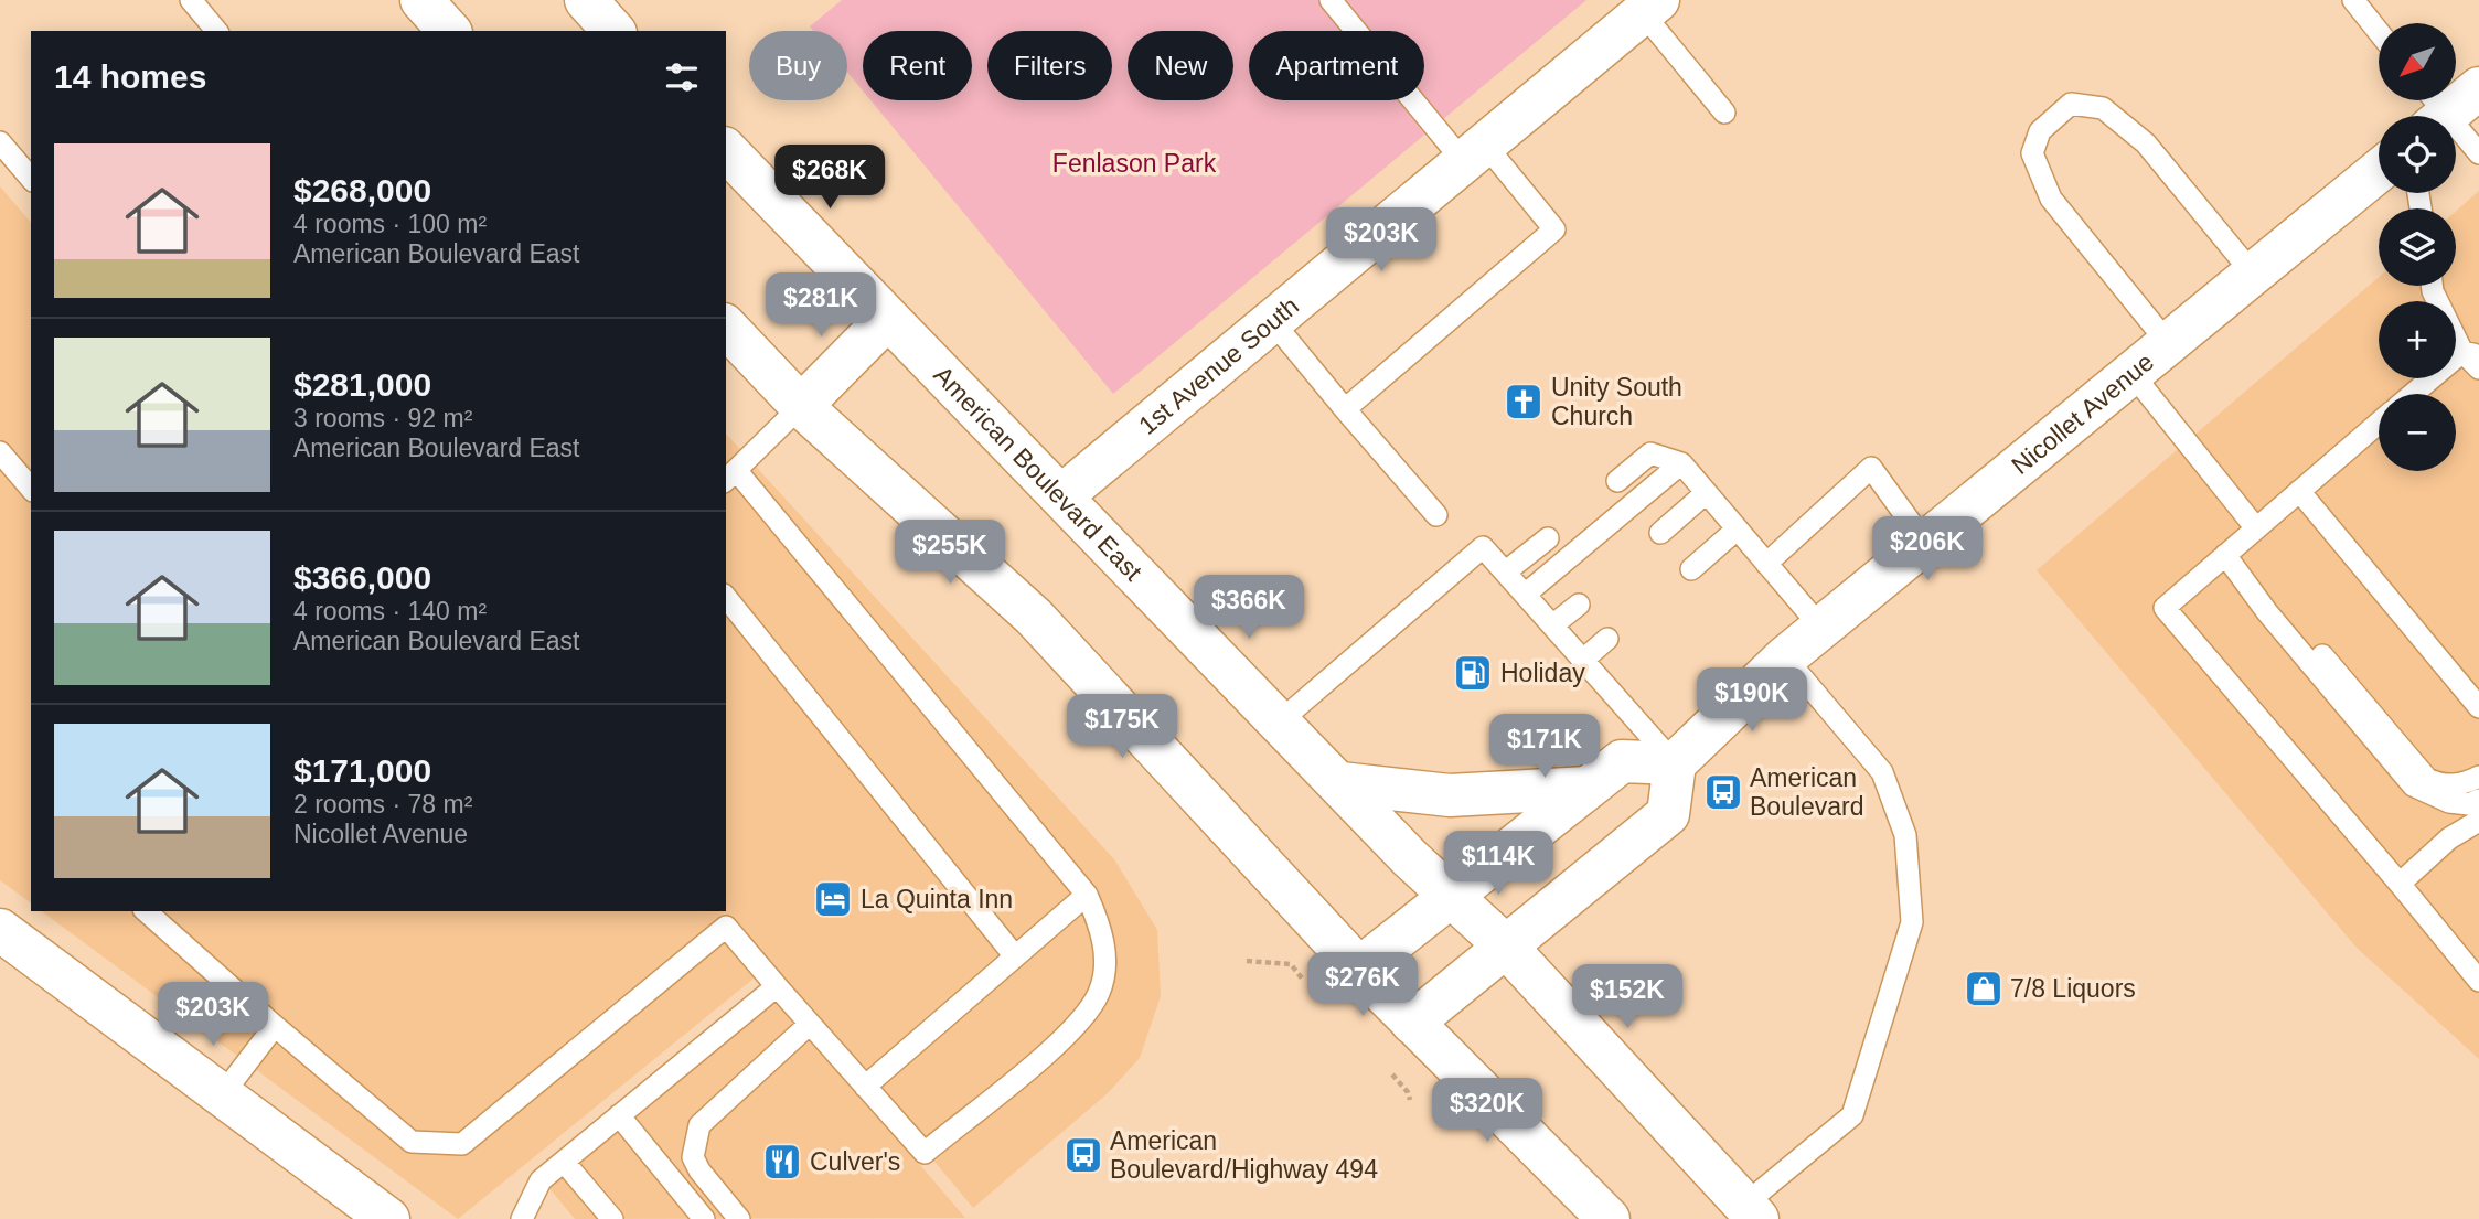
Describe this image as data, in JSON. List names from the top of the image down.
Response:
{
  "streets": {
    "main road": ["1st Avenue South", "Nicollet Avenue", "American Boulevard East"]
  },
  "crossings": [
    ["1st Avenue South", "American Boulevard East"]
  ],
  "parks": ["Fenlason Park"],
  "places": {
    "church": ["Unity South Church"],
    "fuel station": ["Holiday"],
    "bus stop": ["American Boulevard", "American Boulevard/Highway 494"],
    "hotel": ["La Quinta Inn"],
    "shop": ["7/8 Liquors"],
    "restaurant": ["Culver's"]
  },
  "north": "bottom left",
  "page": {
    "map_buttons": ["+", "−"],
    "chip": [
      "Buy",
      "Rent",
      "Filters",
      "New",
      "Apartment"
    ],
    "heading": "14 homes",
    "list": [
      {
        "name": "$268,000",
        "note": "4 rooms · 100 m² · American Boulevard East"
      },
      {
        "name": "$281,000",
        "note": "3 rooms · 92 m² · American Boulevard East"
      },
      {
        "name": "$366,000",
        "note": "4 rooms · 140 m² · American Boulevard East"
      },
      {
        "name": "$171,000",
        "note": "2 rooms · 78 m² · Nicollet Avenue"
      }
    ],
    "price": [
      "$268K",
      "$203K",
      "$281K",
      "$206K",
      "$255K",
      "$366K",
      "$190K",
      "$175K",
      "$171K",
      "$114K",
      "$276K",
      "$152K",
      "$203K",
      "$320K"
    ]
  }
}
